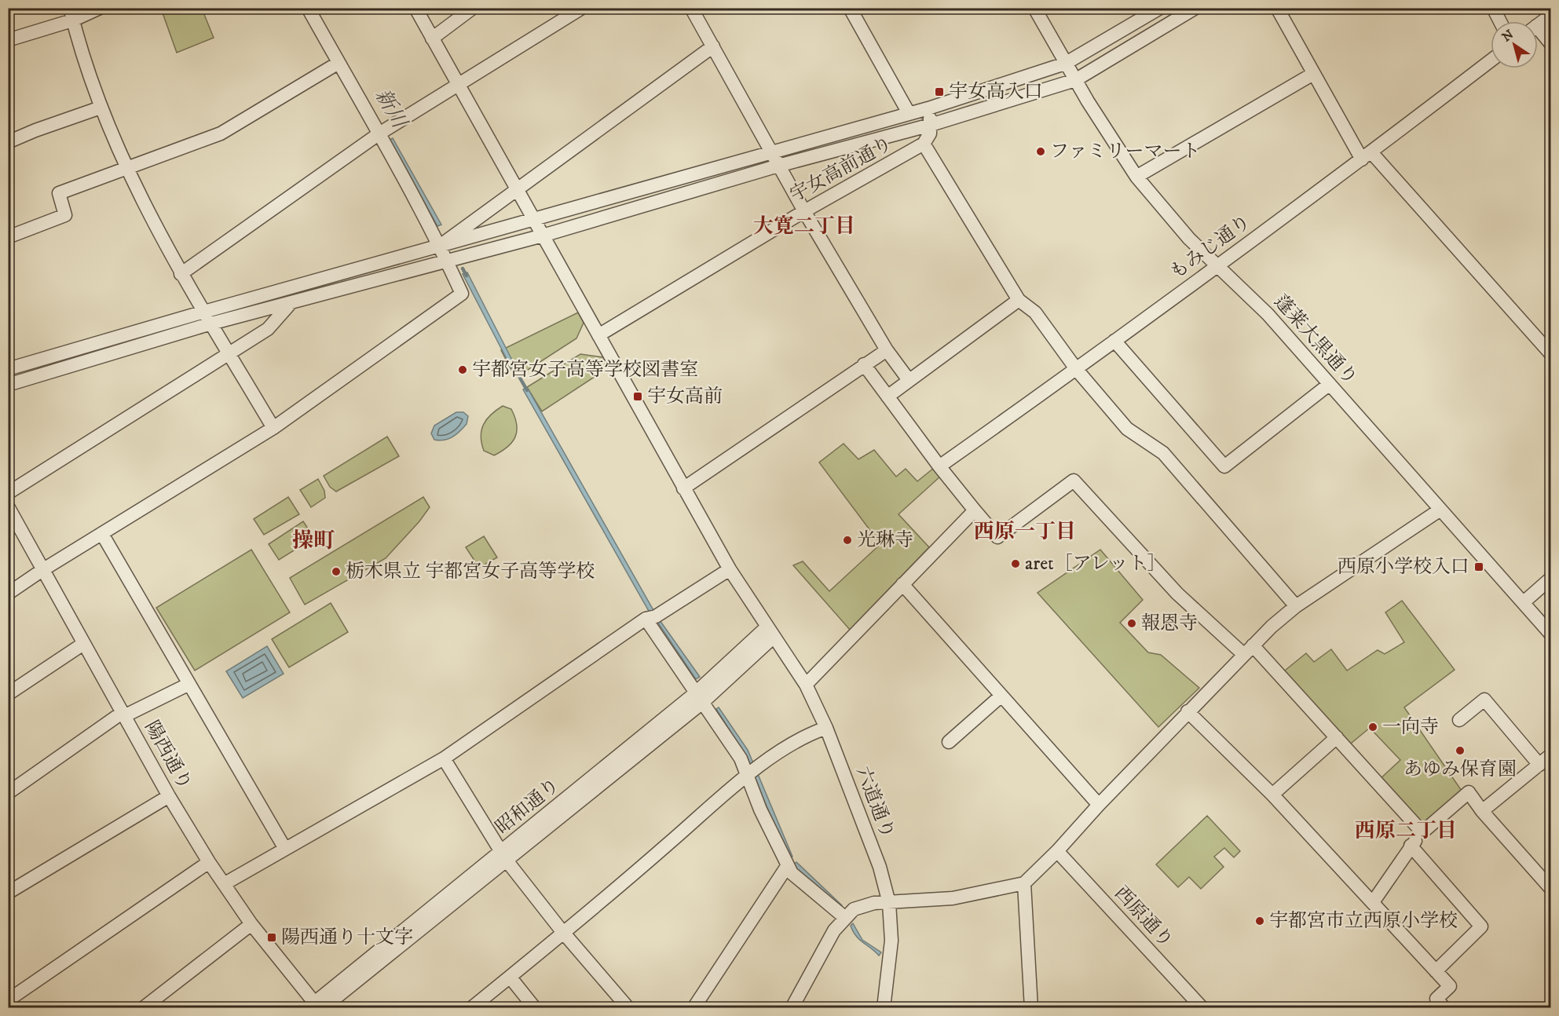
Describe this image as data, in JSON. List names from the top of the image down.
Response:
{
  "streets": {
    "street": [
      "宇女高前通り",
      "もみじ通り",
      "蓬莱大黒通り",
      "陽西通り",
      "六道通り",
      "昭和通り",
      "西原通り"
    ]
  },
  "crossings": [
    ["宇女高前通り", "六道通り"],
    ["もみじ通り", "蓬莱大黒通り"],
    ["陽西通り", "昭和通り"],
    ["六道通り", "昭和通り"]
  ],
  "districts": [
    "大寛二丁目",
    "西原一丁目",
    "操町",
    "西原二丁目"
  ],
  "water": ["新川"],
  "places": {
    "transit": [
      "宇女高入口",
      "宇女高前",
      "西原小学校入口",
      "陽西通り十文字"
    ],
    "other": [
      "ファミリーマート",
      "宇都宮女子高等学校図書室",
      "光琳寺",
      "aret［アレット］",
      "栃木県立 宇都宮女子高等学校",
      "報恩寺",
      "一向寺",
      "あゆみ保育園",
      "宇都宮市立西原小学校"
    ]
  },
  "north": "top left"
}
